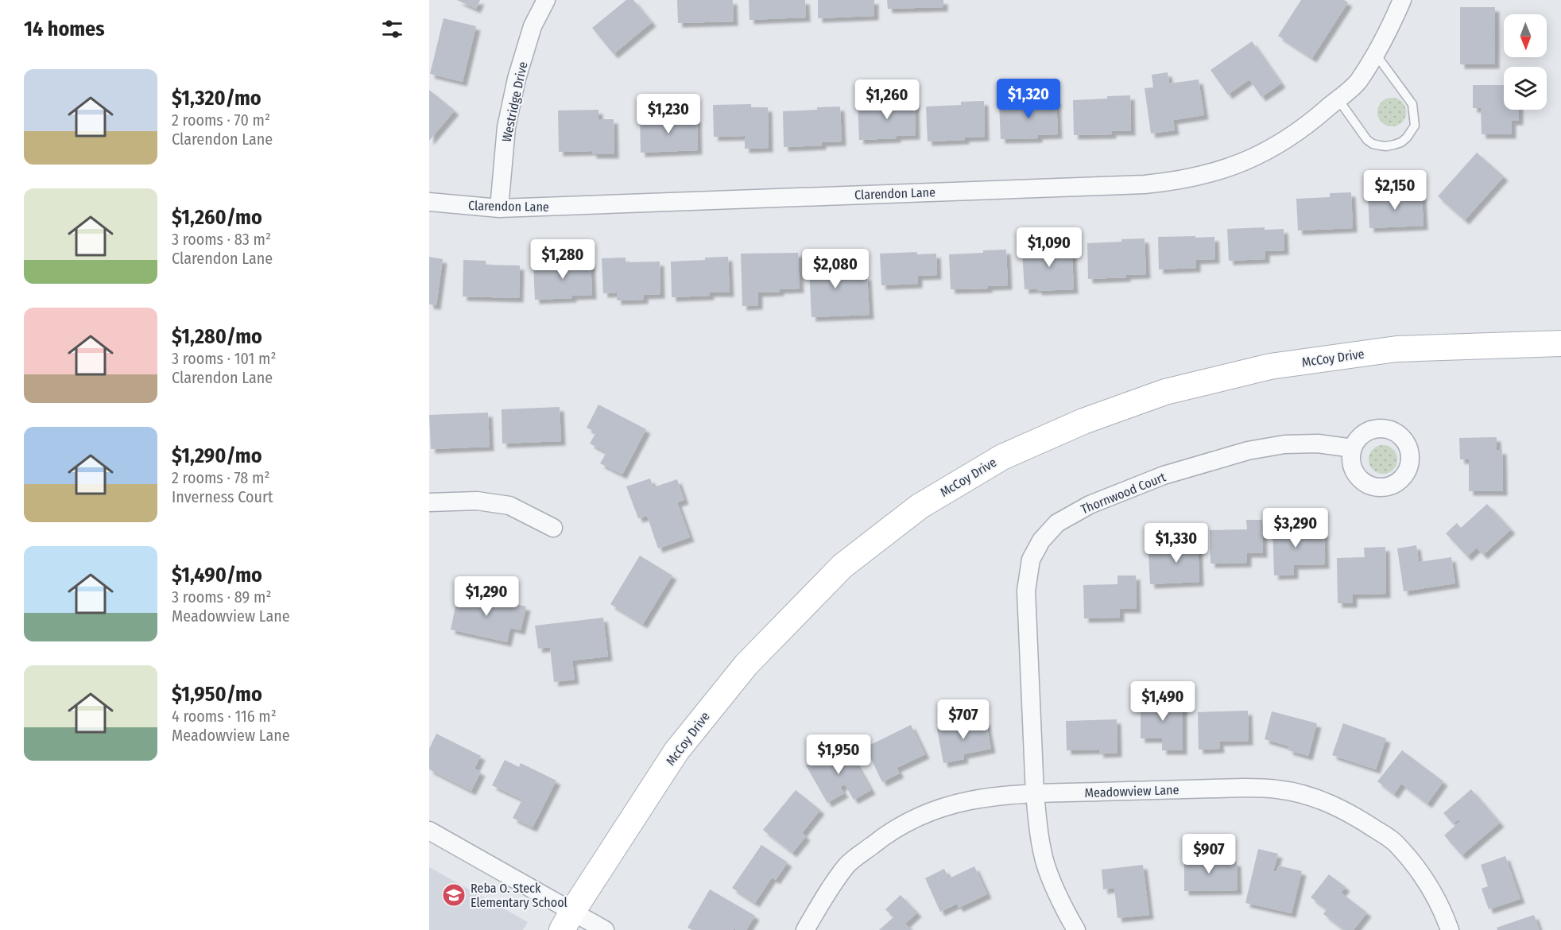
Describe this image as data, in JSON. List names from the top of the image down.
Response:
{
  "streets": {
    "street": [
      "Westridge Drive",
      "Clarendon Lane",
      "McCoy Drive",
      "Thornwood Court",
      "Meadowview Lane"
    ]
  },
  "crossings": [
    ["Westridge Drive", "Clarendon Lane"],
    ["Thornwood Court", "Meadowview Lane"]
  ],
  "places": {
    "school or university": ["Reba O. Steck Elementary School"]
  },
  "north": "bottom",
  "page": {
    "heading": "14 homes",
    "list": [
      {
        "name": "$1,320/mo",
        "note": "2 rooms · 70 m² · Clarendon Lane"
      },
      {
        "name": "$1,260/mo",
        "note": "3 rooms · 83 m² · Clarendon Lane"
      },
      {
        "name": "$1,280/mo",
        "note": "3 rooms · 101 m² · Clarendon Lane"
      },
      {
        "name": "$1,290/mo",
        "note": "2 rooms · 78 m² · Inverness Court"
      },
      {
        "name": "$1,490/mo",
        "note": "3 rooms · 89 m² · Meadowview Lane"
      },
      {
        "name": "$1,950/mo",
        "note": "4 rooms · 116 m² · Meadowview Lane"
      }
    ],
    "price": [
      "$1,320",
      "$1,260",
      "$1,230",
      "$2,150",
      "$1,090",
      "$1,280",
      "$2,080",
      "$3,290",
      "$1,330",
      "$1,290",
      "$1,490",
      "$707",
      "$1,950",
      "$907"
    ]
  }
}
